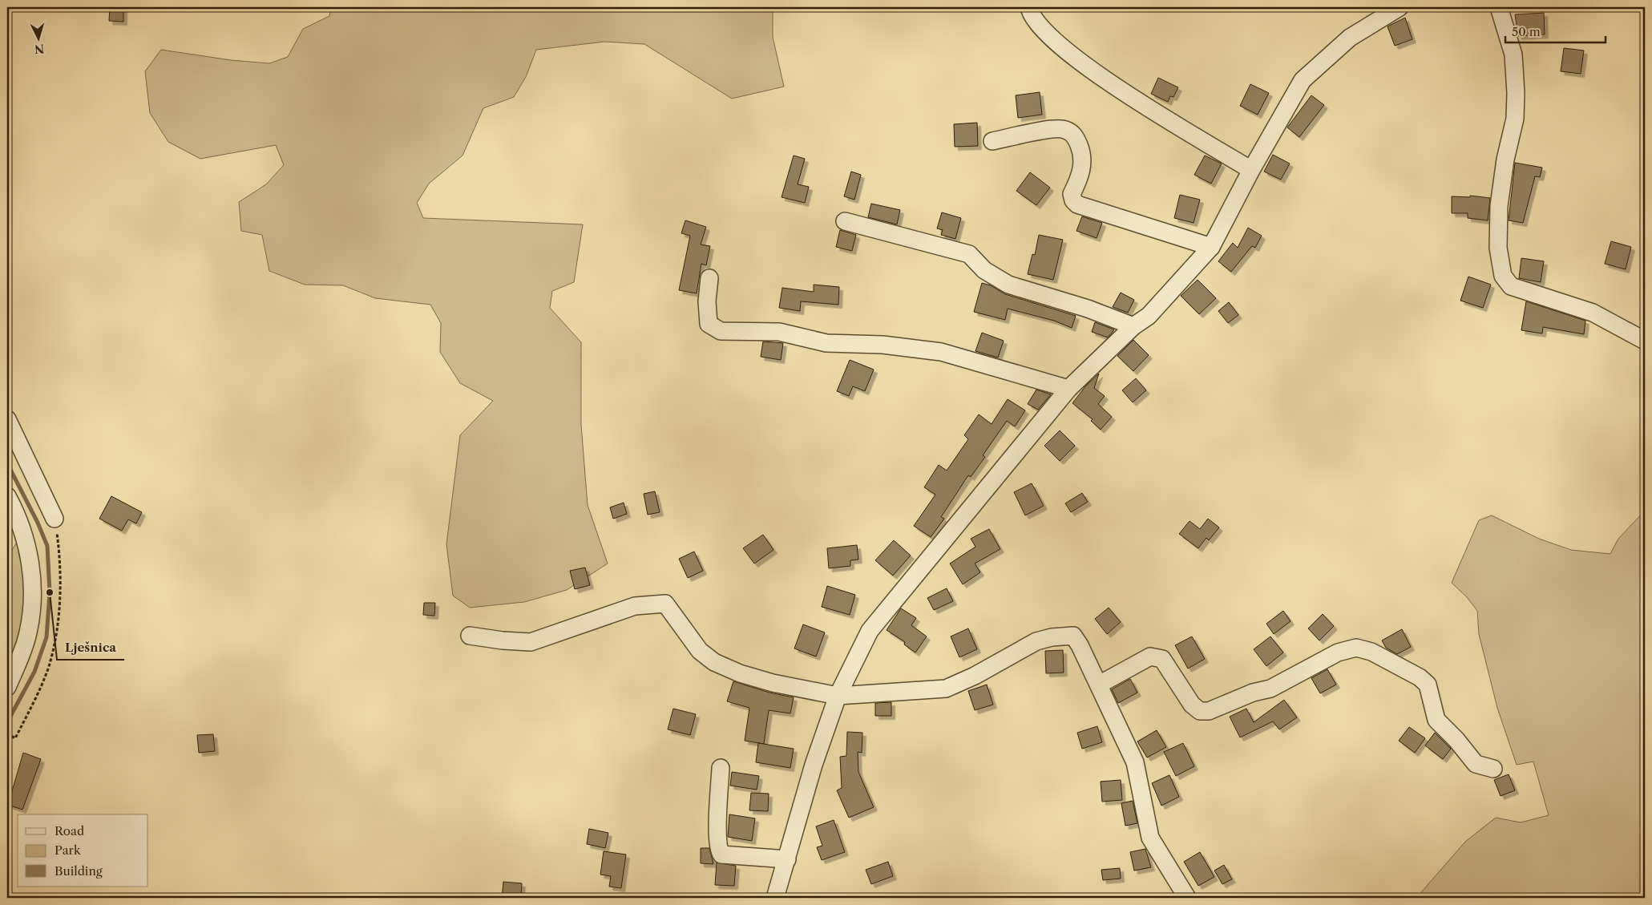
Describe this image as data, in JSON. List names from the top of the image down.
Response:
{
  "places": ["Lješnica"],
  "legend": ["Road", "Park", "Building"],
  "scale_bar": "50 m",
  "north": "bottom"
}
